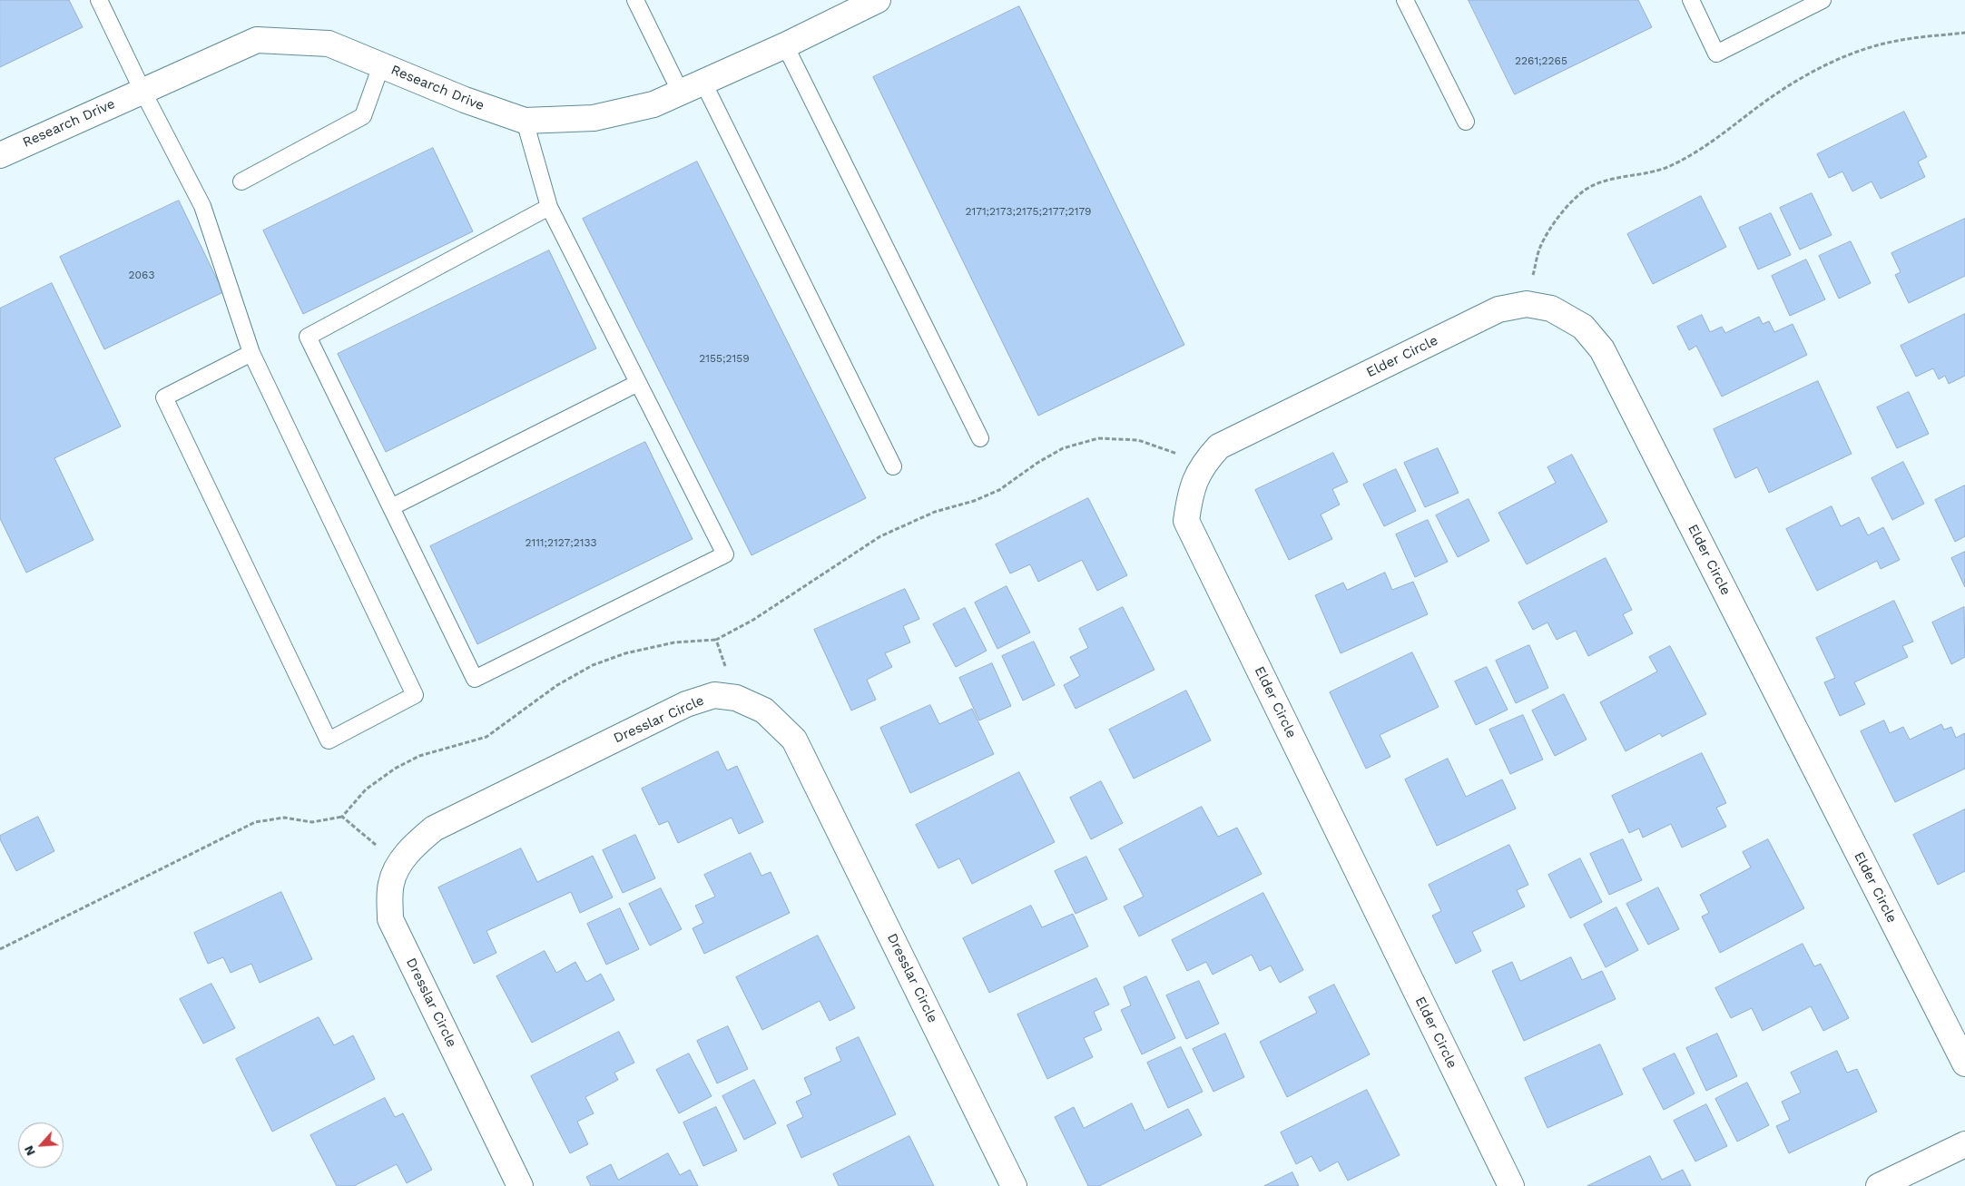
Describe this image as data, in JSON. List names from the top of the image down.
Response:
{
  "streets": {
    "street": ["Research Drive", "Elder Circle", "Dresslar Circle"]
  },
  "house_numbers": [
    "2261;2265",
    "2171;2173;2175;2177;2179",
    "2063",
    "2155;2159",
    "2111;2127;2133"
  ],
  "north": "bottom left"
}
